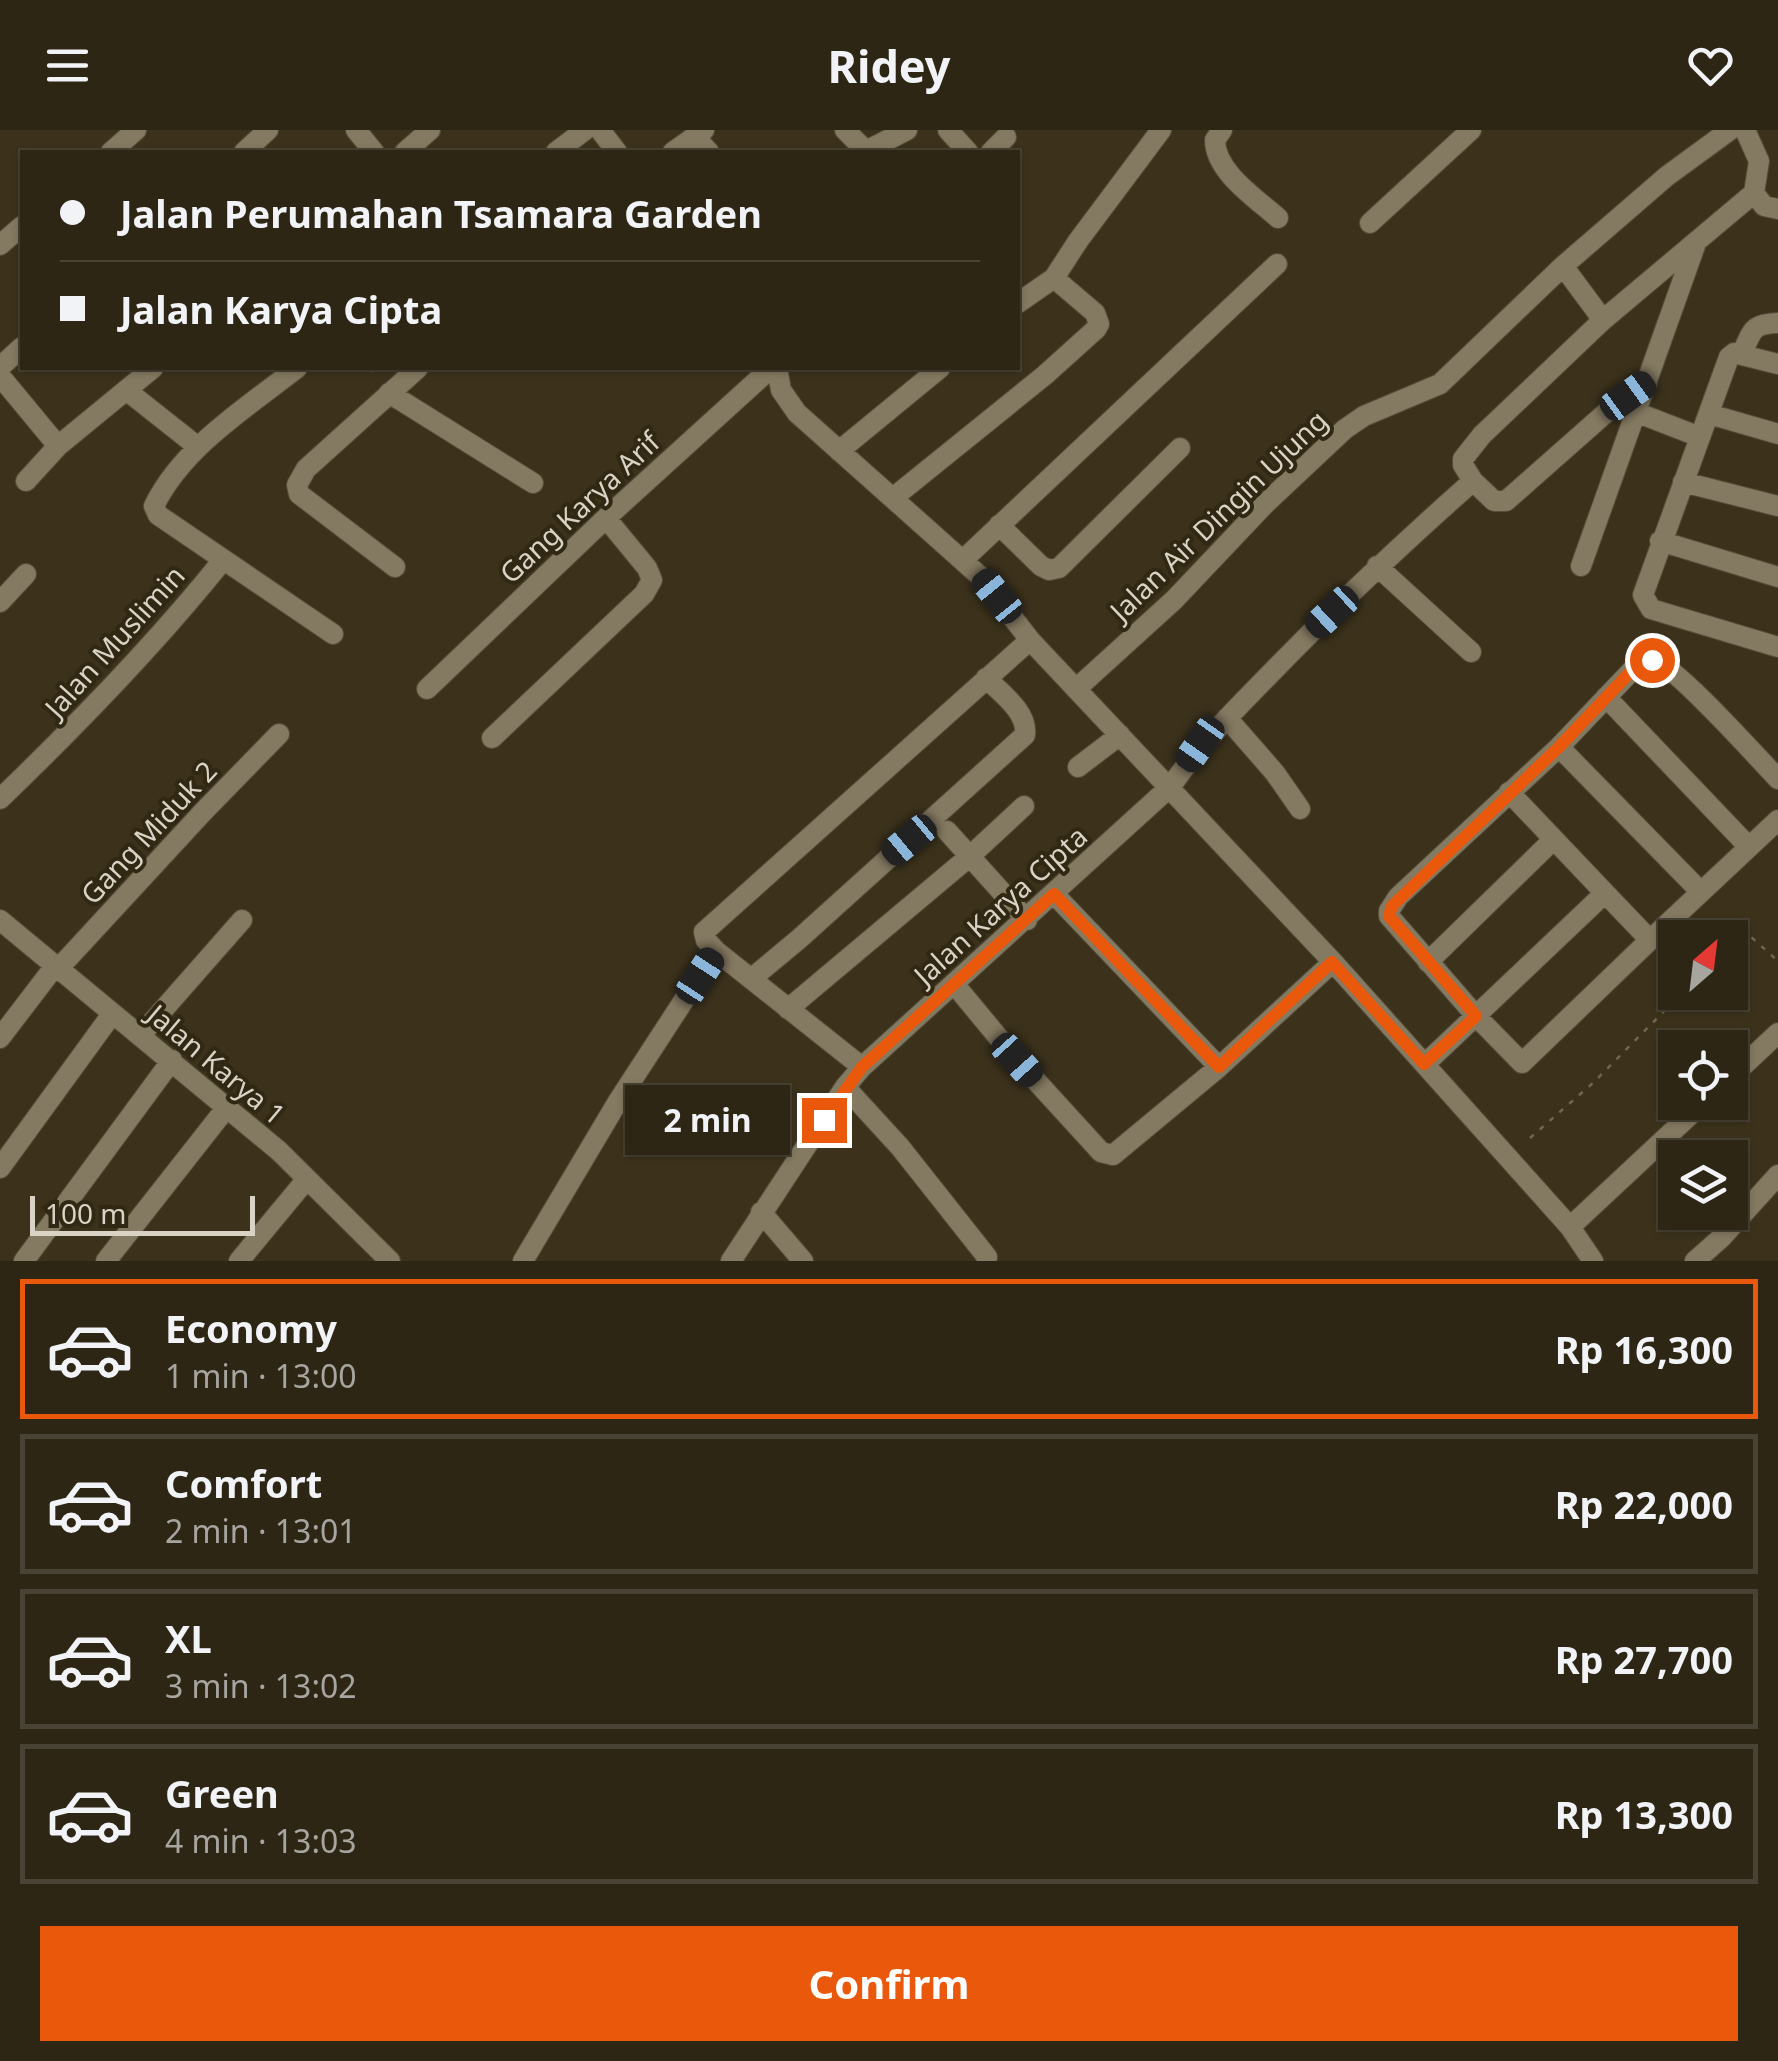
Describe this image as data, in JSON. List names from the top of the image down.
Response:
{
  "streets": {
    "street": [
      "Gang Karya Arif",
      "Jalan Air Dingin Ujung",
      "Jalan Muslimin",
      "Gang Miduk 2",
      "Jalan Karya Cipta",
      "Jalan Karya 1"
    ]
  },
  "crossings": [
    ["Gang Miduk 2", "Jalan Karya 1"]
  ],
  "scale_bar": "100 m",
  "north": "top right",
  "page": {
    "header": "Ridey",
    "banner": ["Jalan Perumahan Tsamara Garden", "Jalan Karya Cipta"],
    "bubble": "2 min",
    "scale": "100 m",
    "list": [
      {
        "name": "Economy",
        "note": "1 min · 13:00",
        "value": "Rp 16,300"
      },
      {
        "name": "Comfort",
        "note": "2 min · 13:01",
        "value": "Rp 22,000"
      },
      {
        "name": "XL",
        "note": "3 min · 13:02",
        "value": "Rp 27,700"
      },
      {
        "name": "Green",
        "note": "4 min · 13:03",
        "value": "Rp 13,300"
      }
    ],
    "buttons": "Confirm"
  }
}
